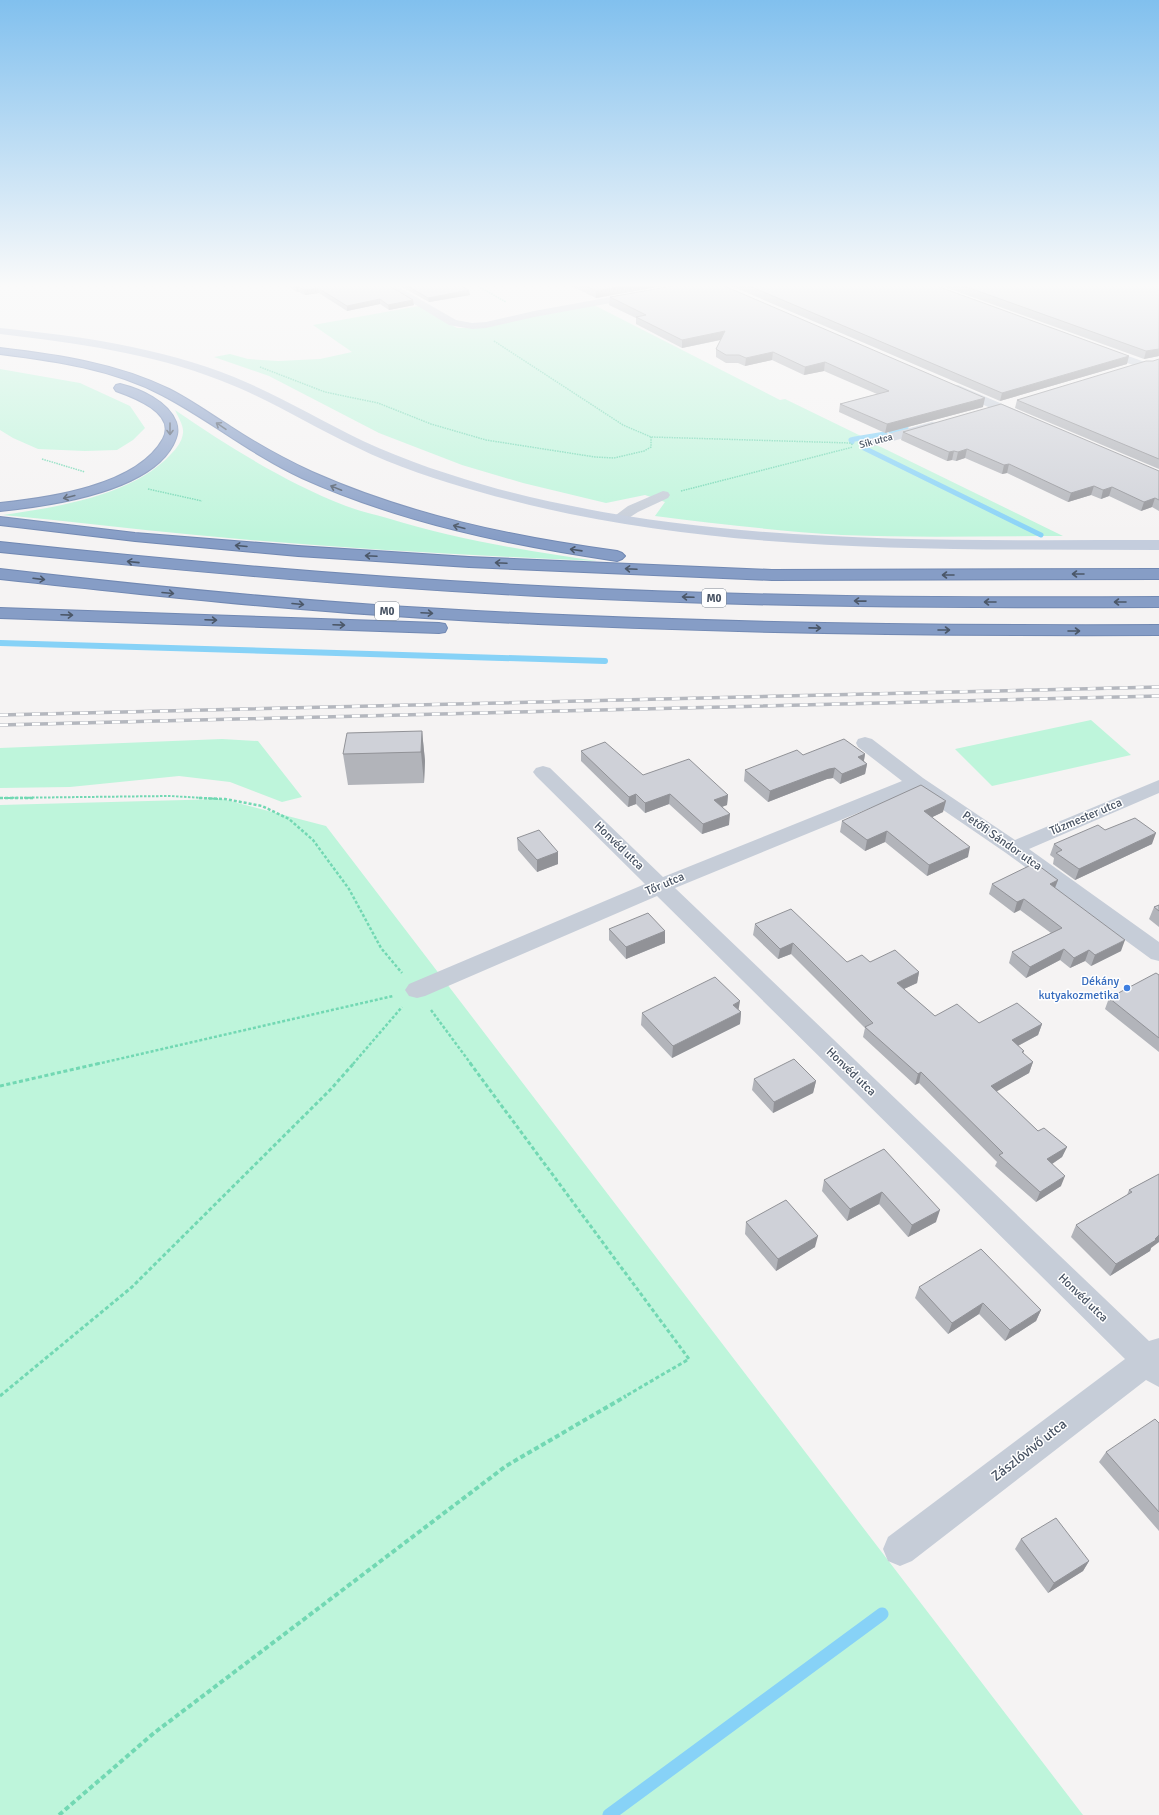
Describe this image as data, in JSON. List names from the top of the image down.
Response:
{
  "streets": {
    "highway": ["M0"],
    "street": [
      "Sík utca",
      "Tűzmester utca",
      "Petőfi Sándor utca",
      "Honvéd utca",
      "Tőr utca",
      "Zászlóvivő utca"
    ]
  },
  "crossings": [
    ["Tűzmester utca", "Petőfi Sándor utca"],
    ["Petőfi Sándor utca", "Tőr utca"],
    ["Honvéd utca", "Tőr utca"],
    ["Honvéd utca", "Zászlóvivő utca"]
  ],
  "places": ["Dékány kutyakozmetika"]
}
